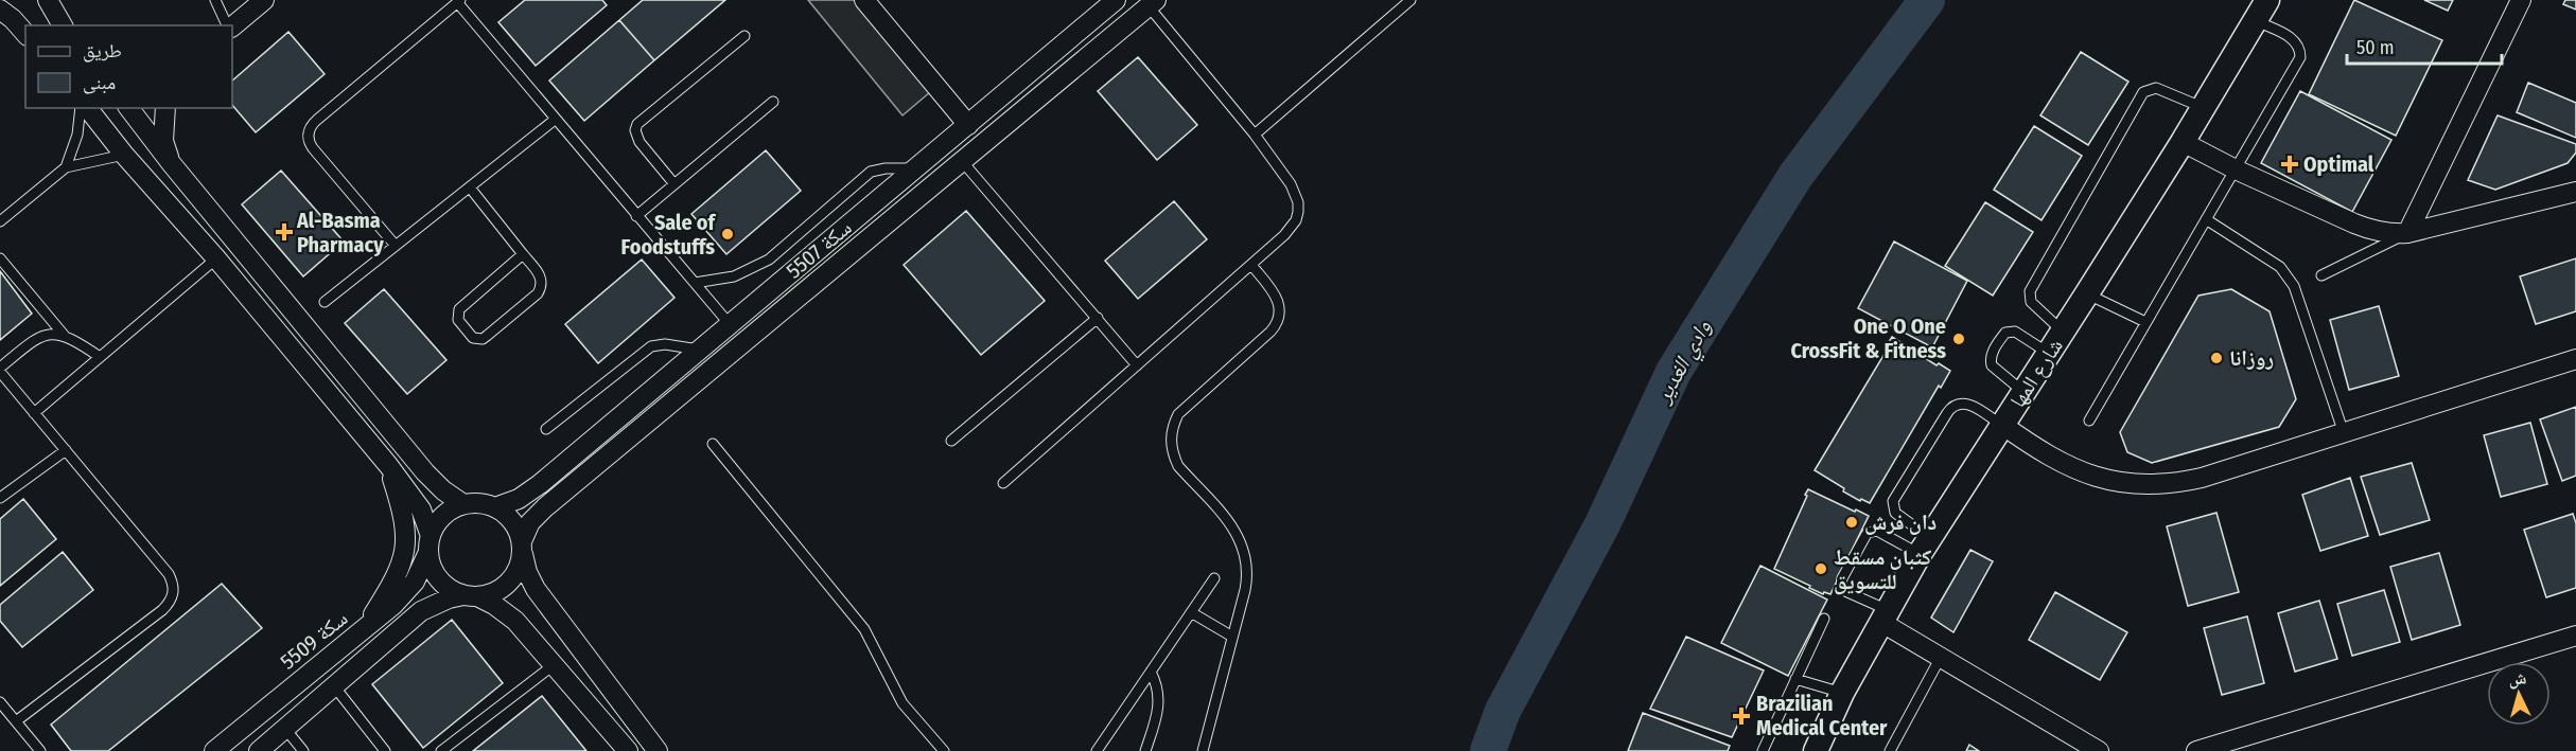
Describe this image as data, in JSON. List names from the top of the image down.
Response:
{
  "streets": {
    "street": ["سكة 5507", "شارع المها", "سكة 5509"]
  },
  "crossings": [
    ["سكة 5507", "سكة 5509"]
  ],
  "water": ["وادي الغدير"],
  "places": {
    "health": ["Optimal", "Al-Basma Pharmacy", "Brazilian Medical Center"],
    "other": [
      "Sale of Foodstuffs",
      "One O One CrossFit & Fitness",
      "روزانا",
      "دان فرش",
      "كثبان مسقط للتسويق"
    ]
  },
  "legend": ["طريق", "مبنى"],
  "scale_bar": "50 m",
  "north": "top"
}
